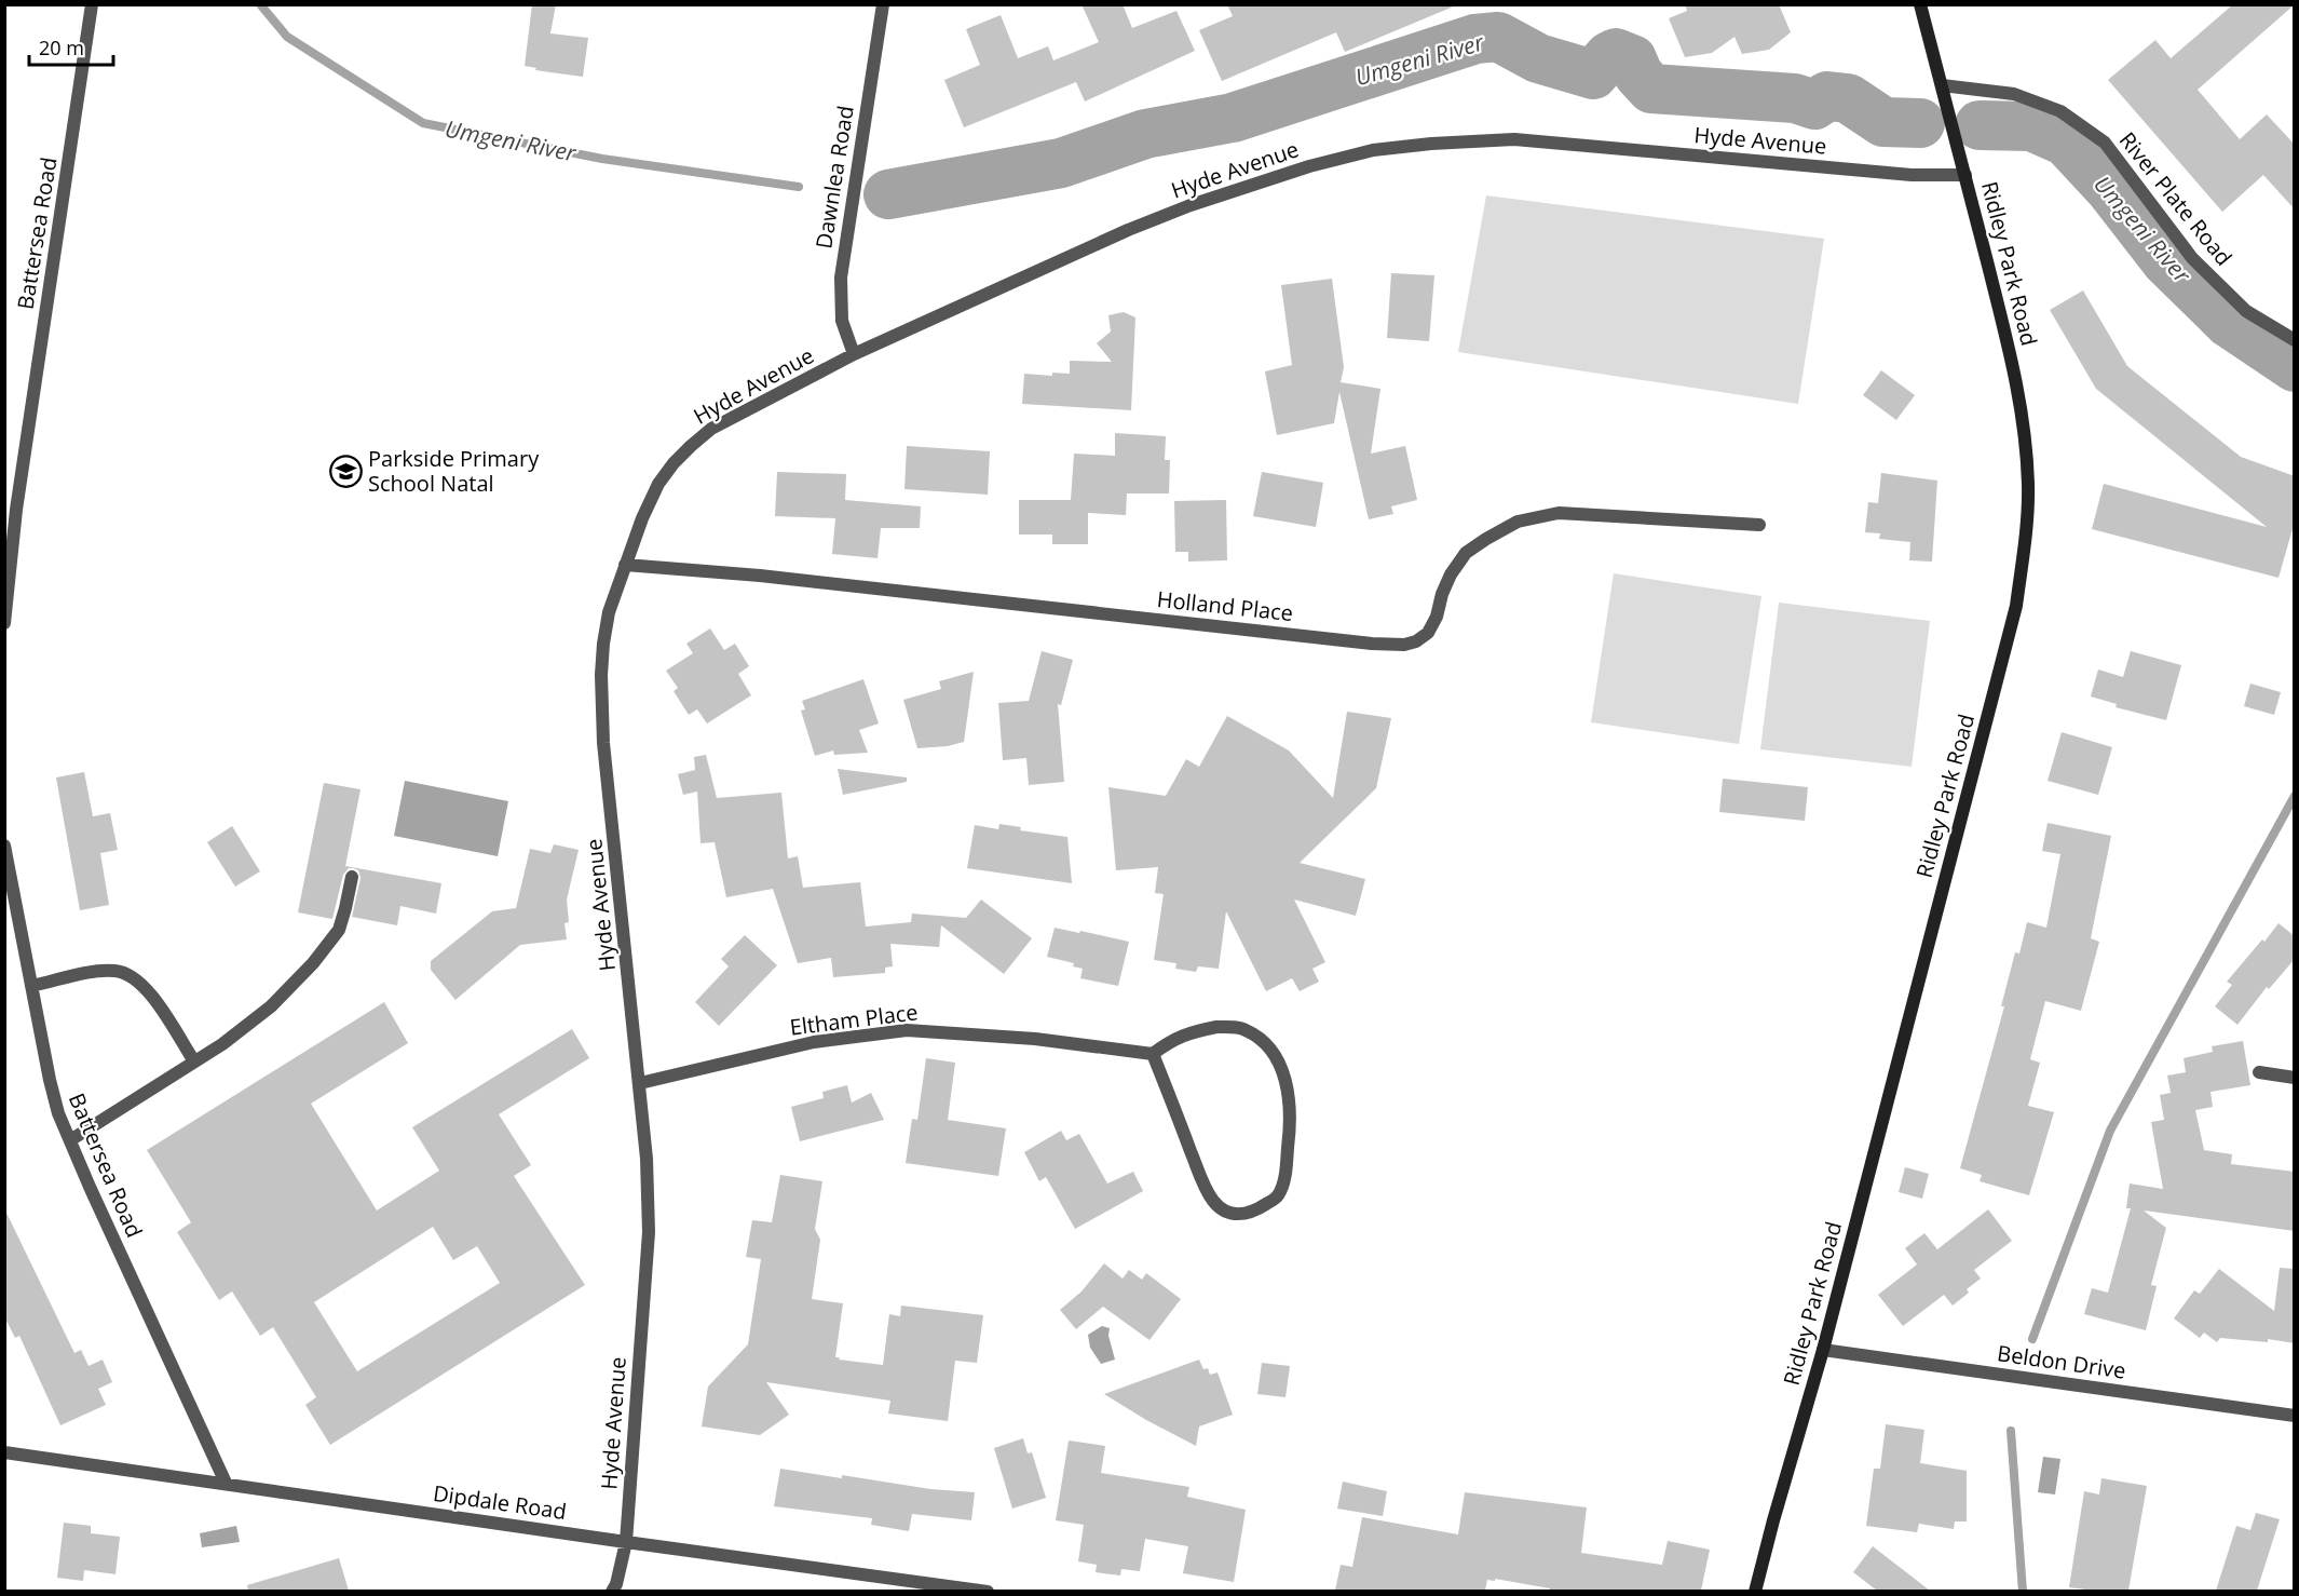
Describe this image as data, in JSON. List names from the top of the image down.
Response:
{
  "streets": {
    "street": [
      "Hyde Avenue",
      "Dawnlea Road",
      "River Plate Road",
      "Battersea Road",
      "Ridley Park Road",
      "Holland Place",
      "Eltham Place",
      "Beldon Drive",
      "Dipdale Road"
    ]
  },
  "crossings": [
    ["Hyde Avenue", "Dawnlea Road"],
    ["Hyde Avenue", "Ridley Park Road"],
    ["Hyde Avenue", "Holland Place"],
    ["Hyde Avenue", "Eltham Place"],
    ["Hyde Avenue", "Dipdale Road"],
    ["River Plate Road", "Ridley Park Road"],
    ["Battersea Road", "Dipdale Road"],
    ["Ridley Park Road", "Beldon Drive"]
  ],
  "water": ["Umgeni River"],
  "places": {
    "school or university": ["Parkside Primary School Natal"]
  },
  "scale_bar": "20 m"
}
